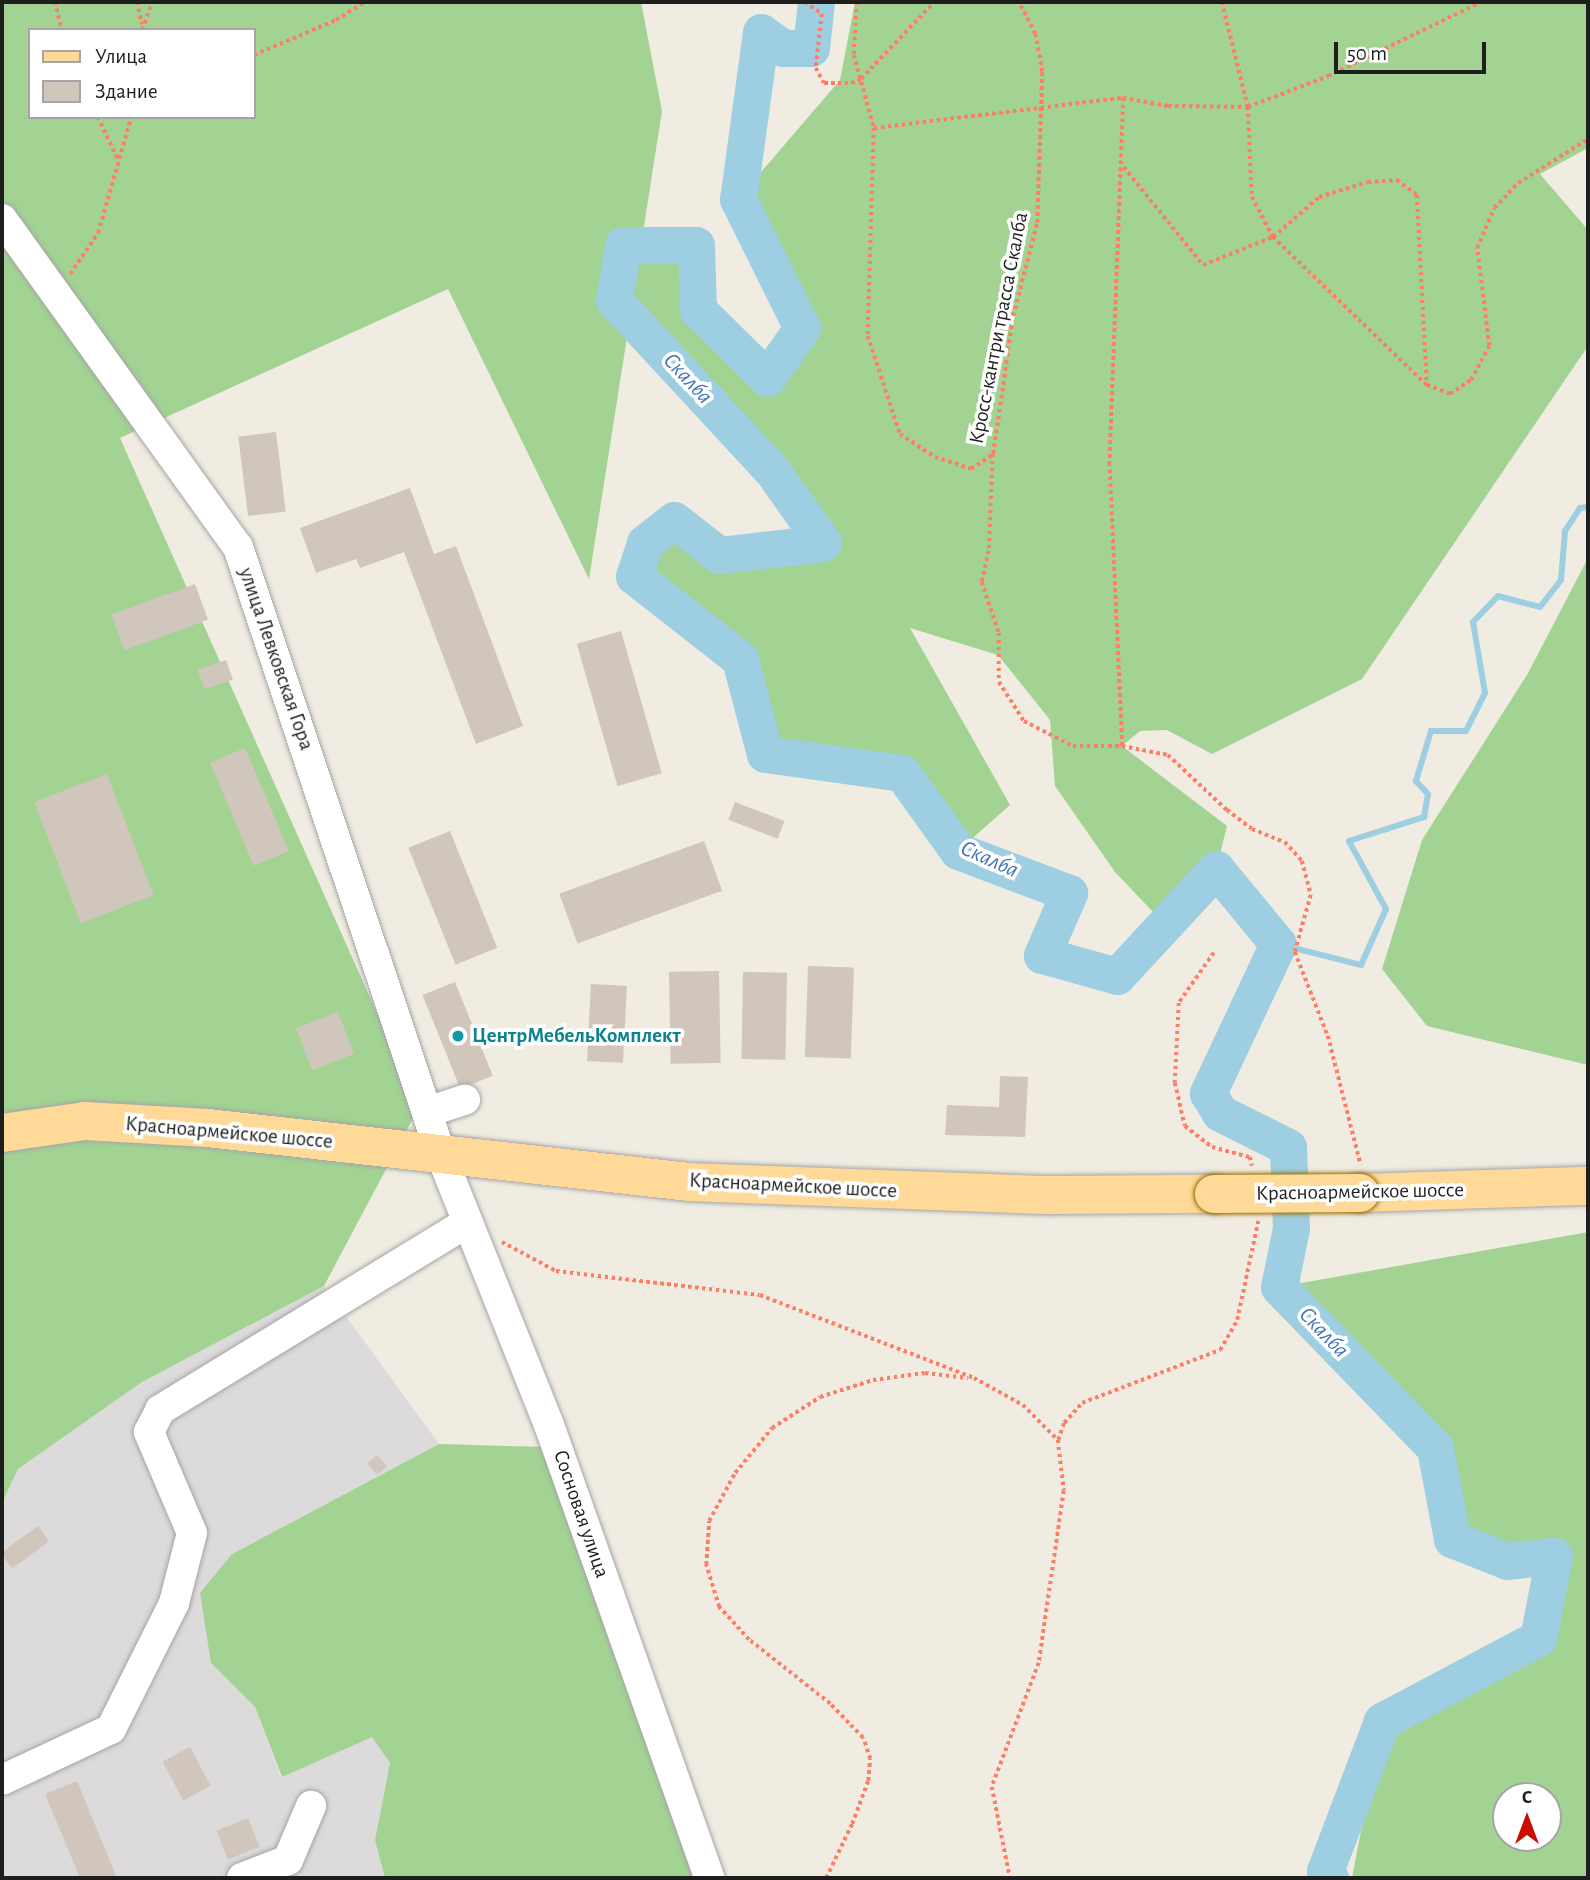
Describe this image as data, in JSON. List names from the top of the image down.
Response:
{
  "streets": {
    "main road": ["Красноармейское шоссе"],
    "street": ["улица Левковская Гора", "Сосновая улица"],
    "path": ["Кросс-кантри трасса Скалба"]
  },
  "crossings": [
    ["улица Левковская Гора", "Красноармейское шоссе"],
    ["улица Левковская Гора", "Сосновая улица"],
    ["Красноармейское шоссе", "Сосновая улица"]
  ],
  "water": ["Скалба"],
  "places": ["ЦентрМебельКомплект"],
  "legend": ["Улица", "Здание"],
  "scale_bar": "50 m",
  "north": "top"
}
